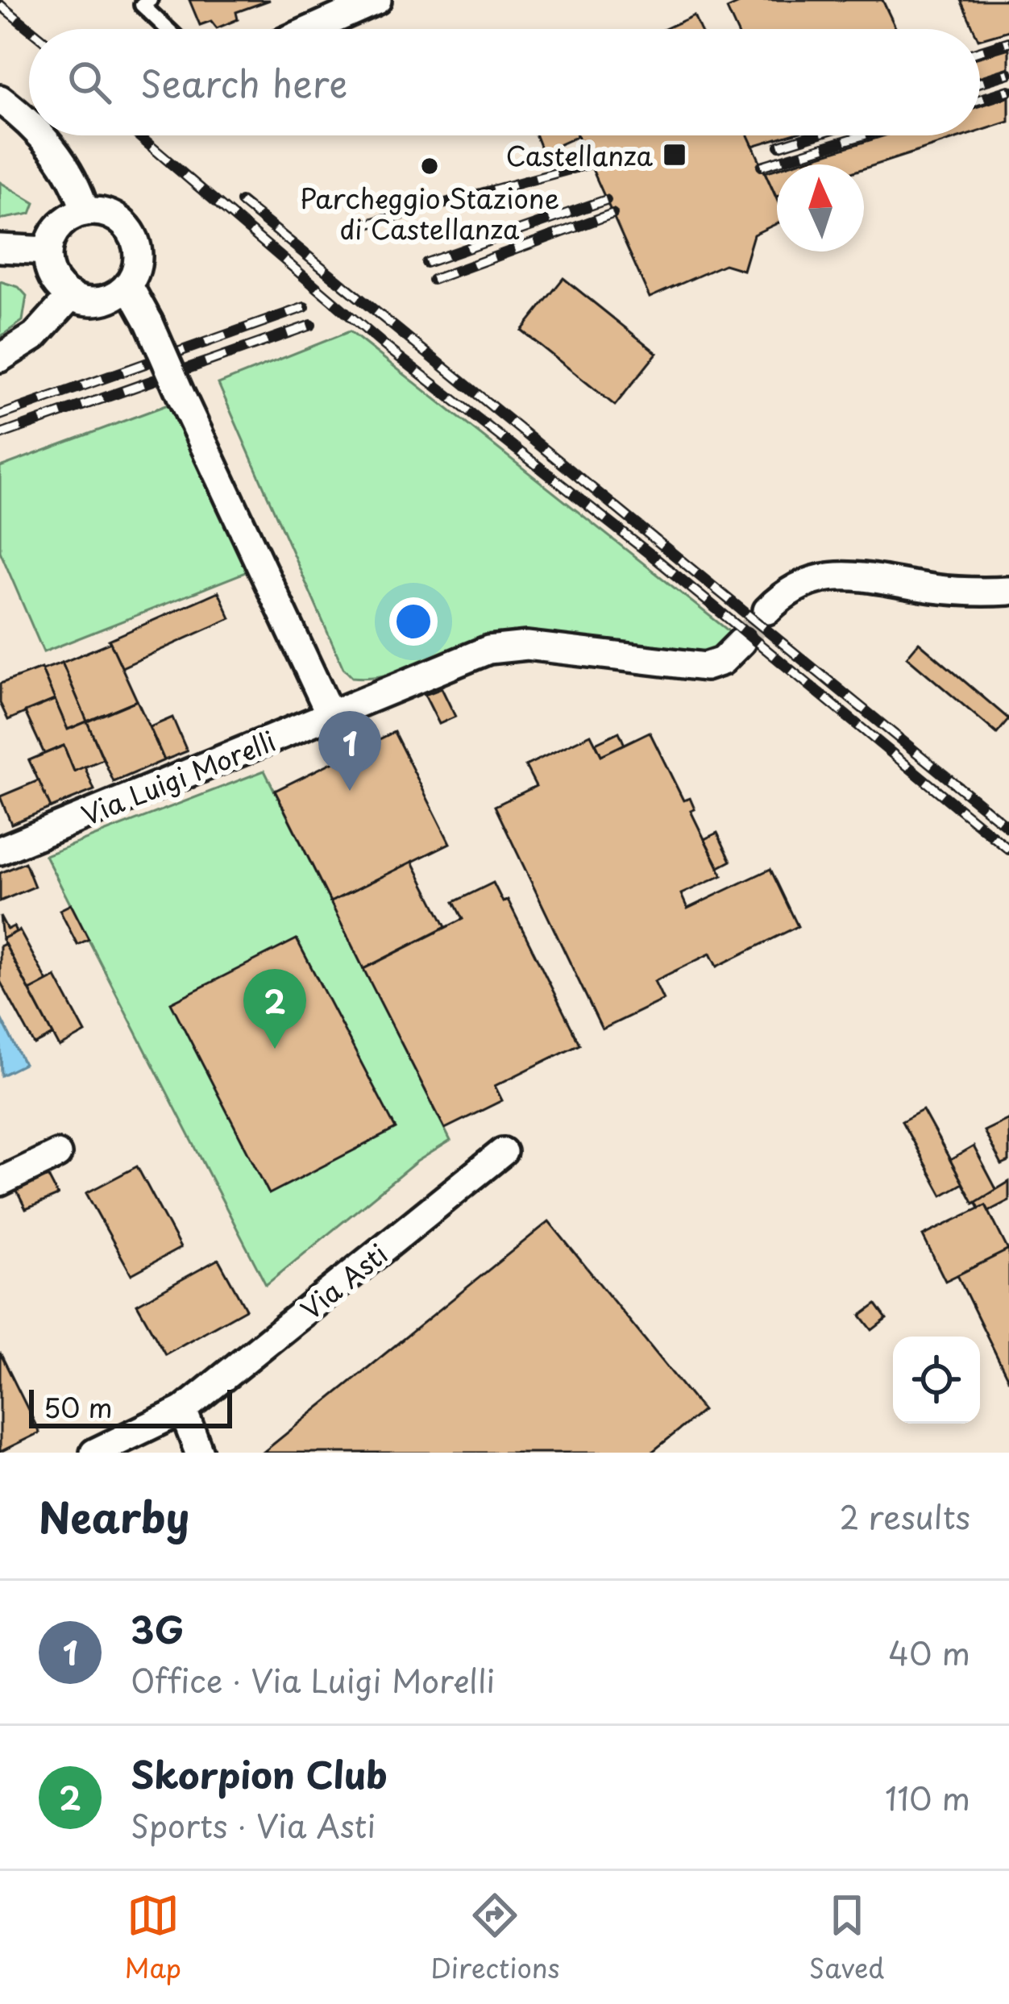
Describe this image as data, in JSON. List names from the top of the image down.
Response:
{
  "streets": {
    "street": ["Via Luigi Morelli", "Via Asti"]
  },
  "places": {
    "transit": ["Castellanza"],
    "other": ["Parcheggio Stazione di Castellanza"]
  },
  "scale_bar": "50 m",
  "north": "top",
  "page": {
    "search": "Search here",
    "pins": ["1", "2"],
    "scale": "50 m",
    "heading": ["Nearby", "2 results"],
    "list": [
      {
        "mark": "1",
        "name": "3G",
        "note": "Office · Via Luigi Morelli",
        "value": "40 m"
      },
      {
        "mark": "2",
        "name": "Skorpion Club",
        "note": "Sports · Via Asti",
        "value": "110 m"
      }
    ],
    "nav": ["Map", "Directions", "Saved"]
  }
}
